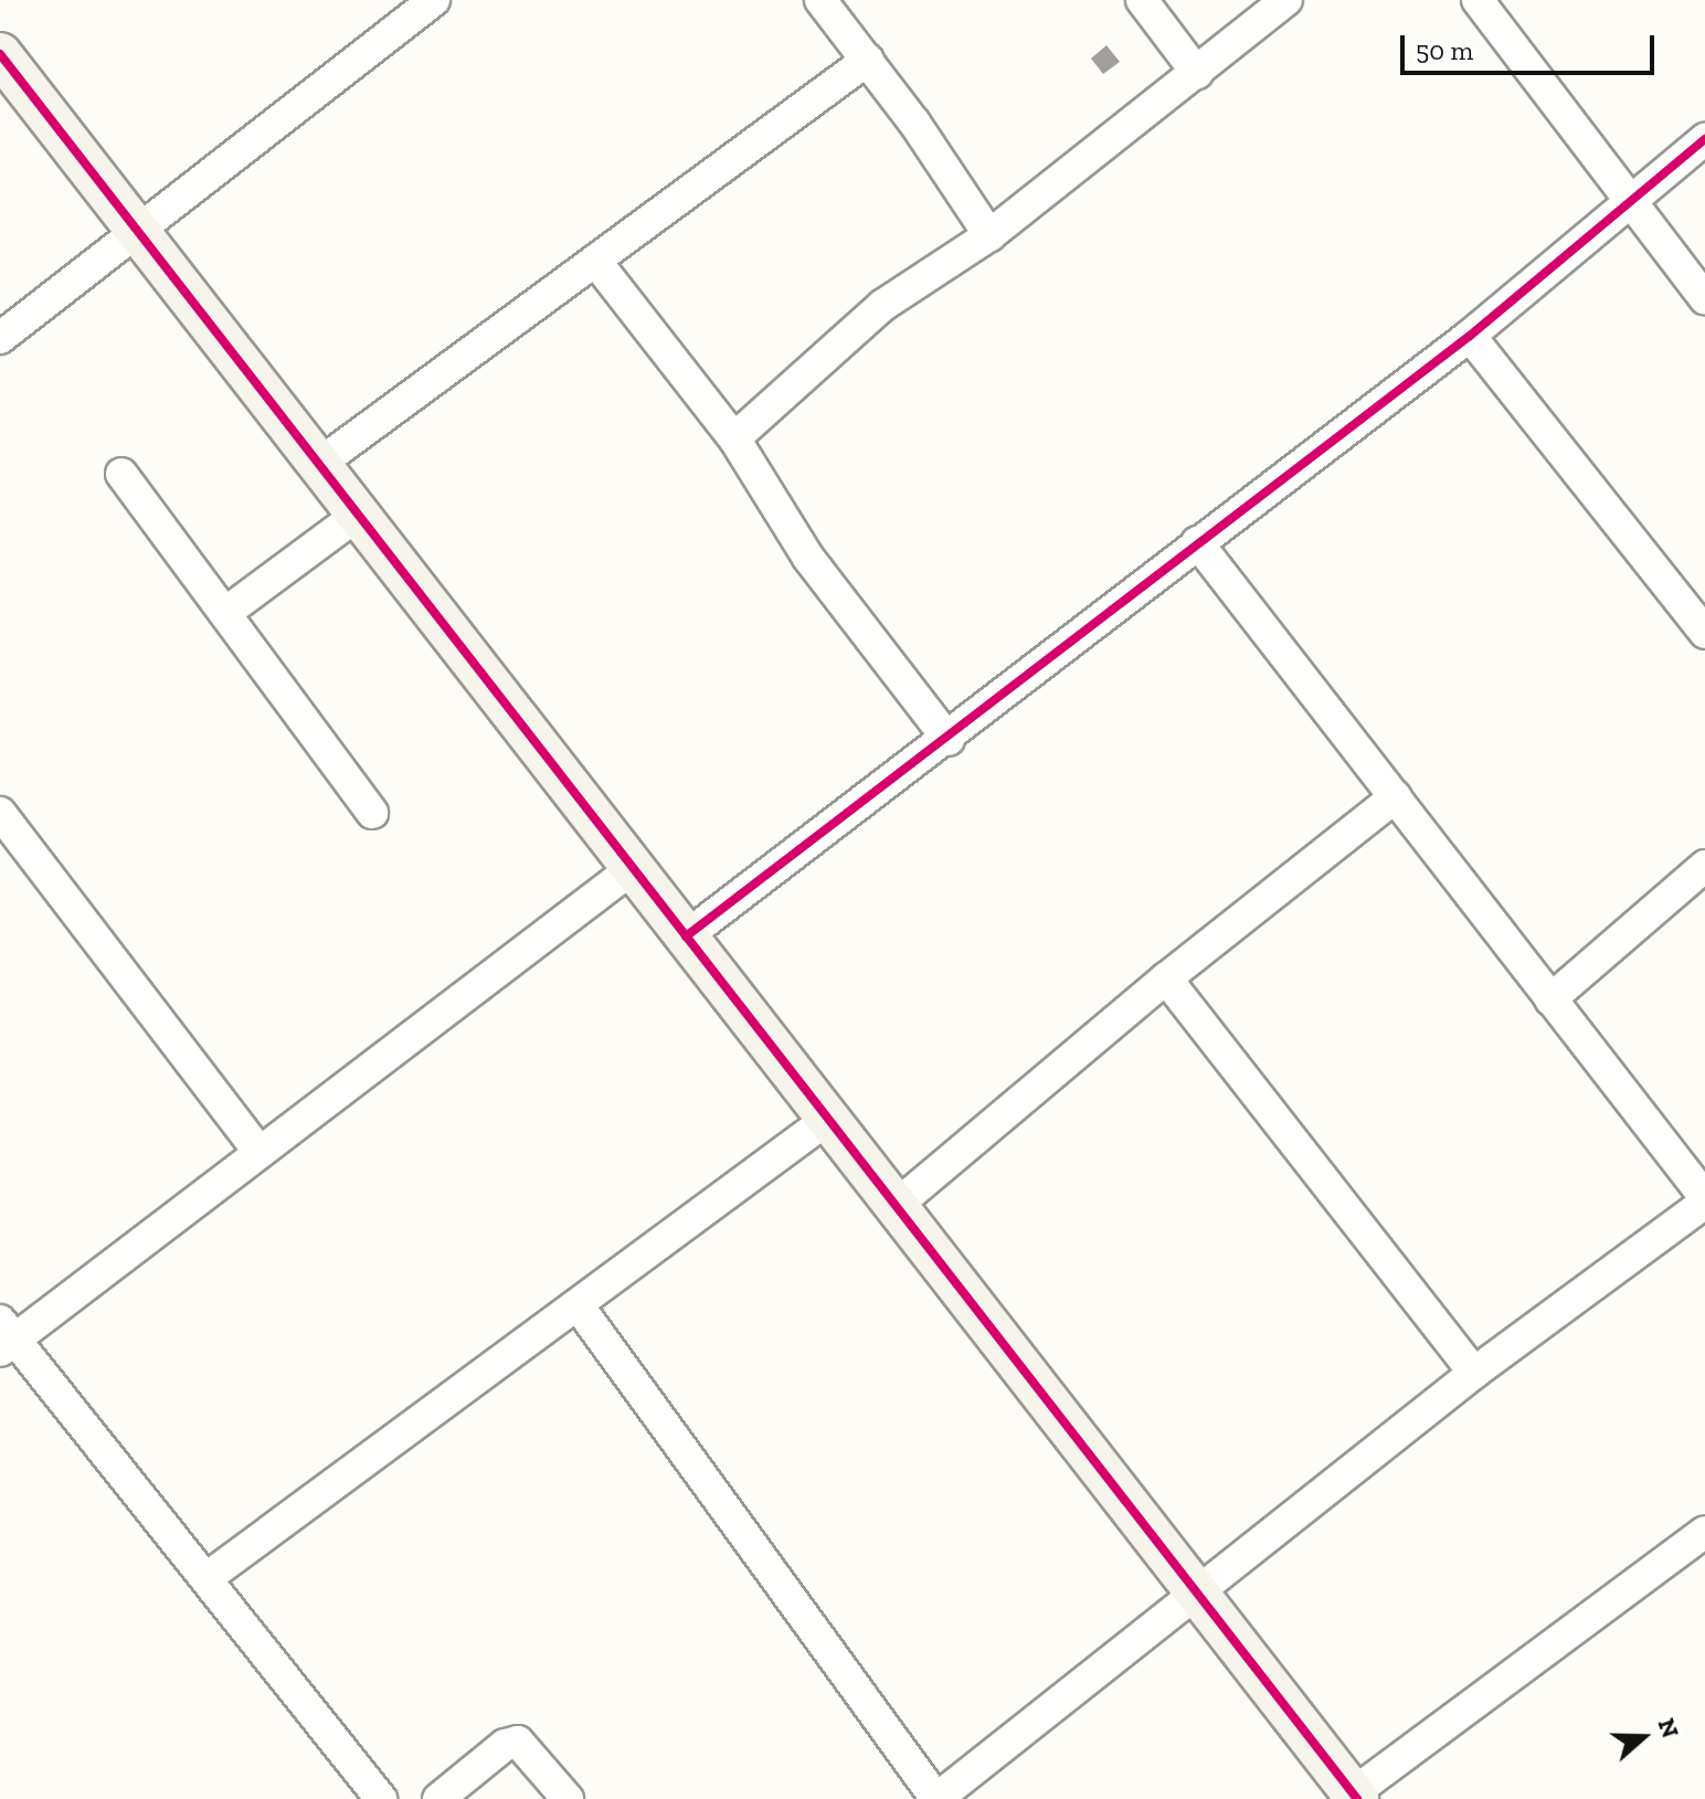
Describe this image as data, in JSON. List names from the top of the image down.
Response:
{
  "scale_bar": "50 m",
  "north": "right"
}
